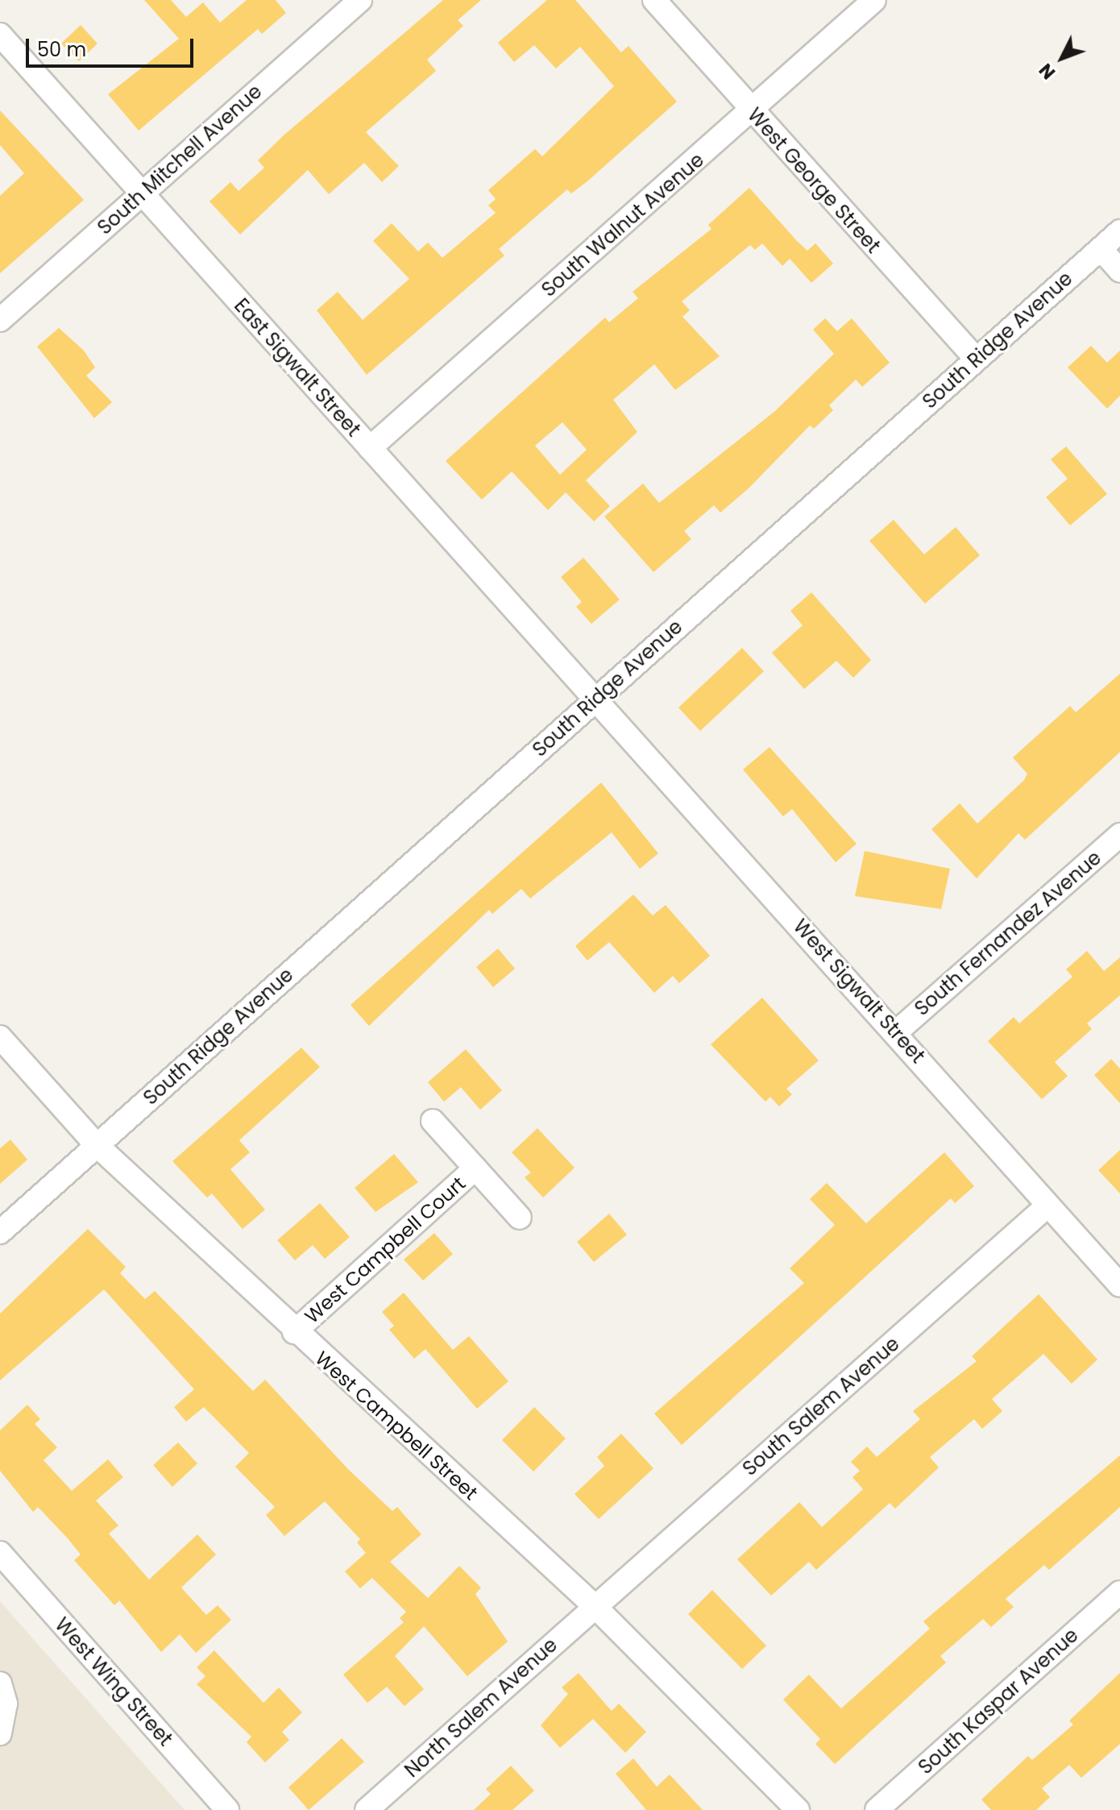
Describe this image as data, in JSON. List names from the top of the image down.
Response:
{
  "streets": {
    "street": [
      "South Mitchell Avenue",
      "West George Street",
      "South Walnut Avenue",
      "South Ridge Avenue",
      "East Sigwalt Street",
      "South Fernandez Avenue",
      "West Sigwalt Street",
      "West Campbell Court",
      "South Salem Avenue",
      "West Campbell Street",
      "West Wing Street",
      "South Kaspar Avenue",
      "North Salem Avenue"
    ]
  },
  "crossings": [
    ["South Mitchell Avenue", "East Sigwalt Street"],
    ["West George Street", "South Walnut Avenue"],
    ["West George Street", "South Ridge Avenue"],
    ["South Walnut Avenue", "East Sigwalt Street"],
    ["South Ridge Avenue", "East Sigwalt Street"],
    ["South Ridge Avenue", "West Sigwalt Street"],
    ["South Ridge Avenue", "West Campbell Street"],
    ["East Sigwalt Street", "West Sigwalt Street"],
    ["South Fernandez Avenue", "West Sigwalt Street"],
    ["West Sigwalt Street", "South Salem Avenue"],
    ["West Campbell Court", "West Campbell Street"],
    ["South Salem Avenue", "West Campbell Street"],
    ["South Salem Avenue", "North Salem Avenue"],
    ["West Campbell Street", "North Salem Avenue"]
  ],
  "scale_bar": "50 m",
  "north": "bottom left"
}
